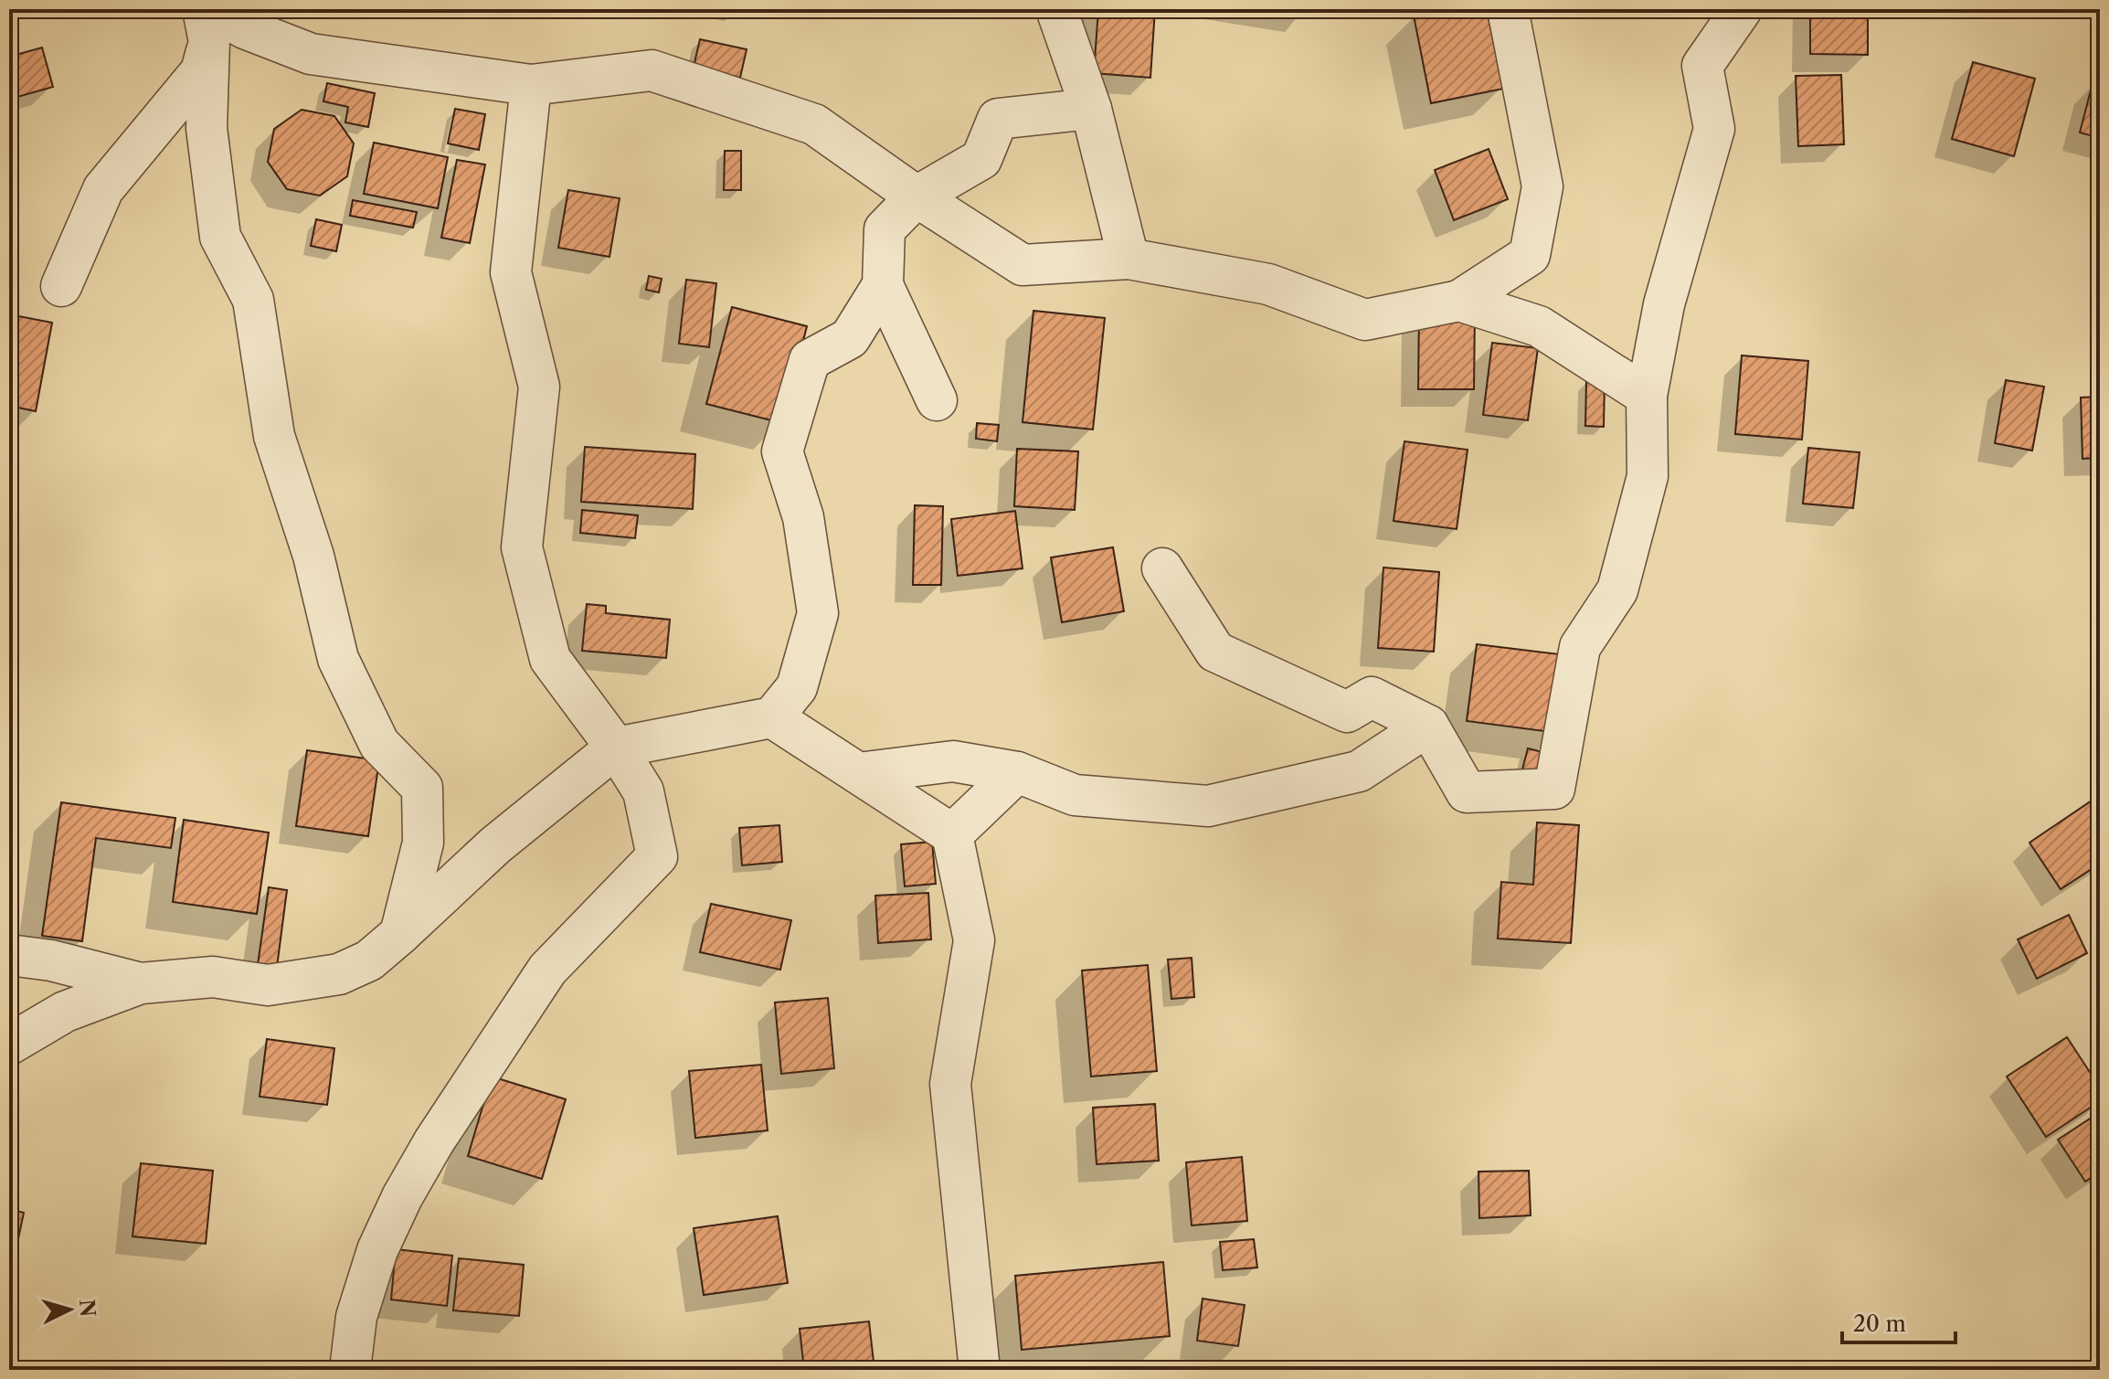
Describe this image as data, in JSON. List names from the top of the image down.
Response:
{
  "scale_bar": "20 m",
  "north": "right"
}
